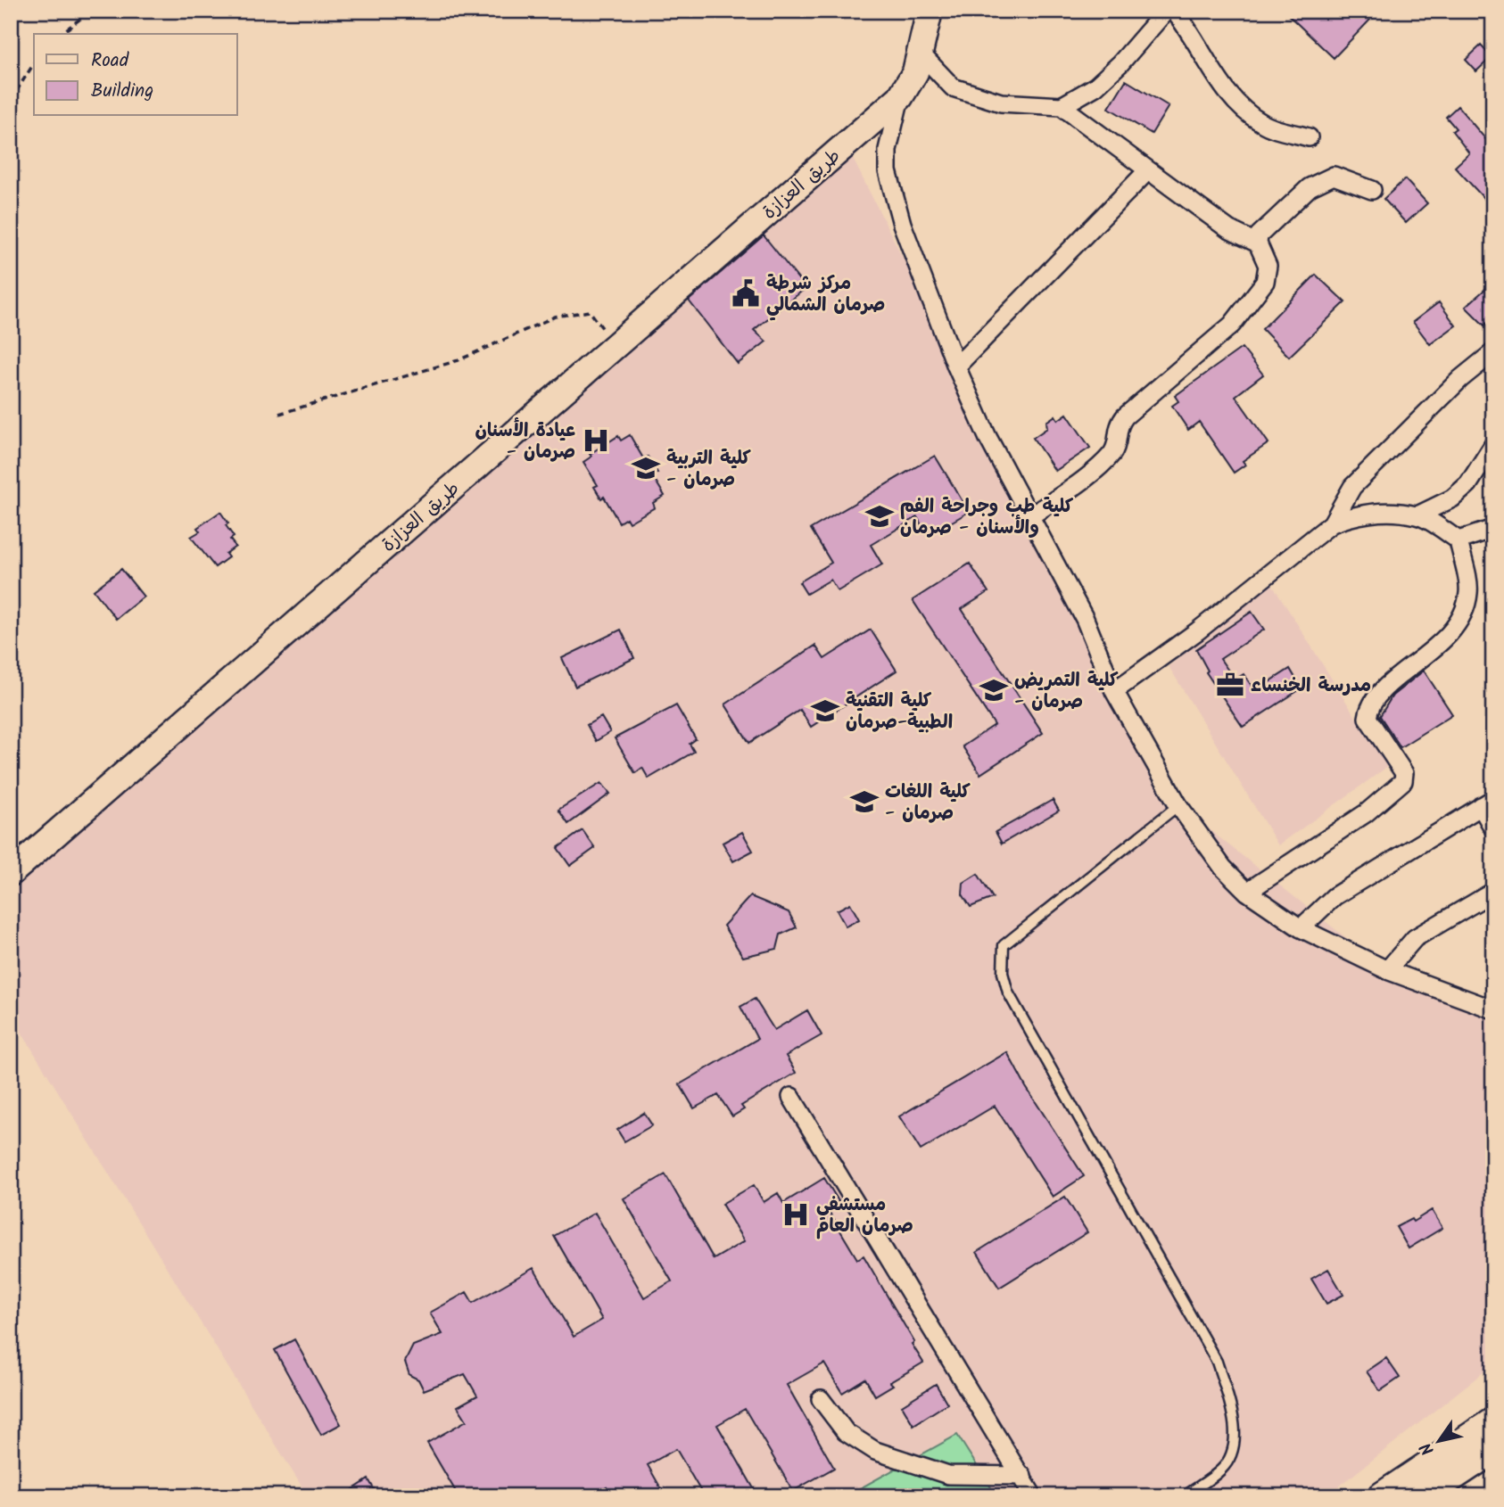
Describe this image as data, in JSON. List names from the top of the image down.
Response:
{
  "streets": {
    "street": ["طريق العزازة"]
  },
  "places": {
    "public building": ["مركز شرطة صرمان الشمالي"],
    "hospital": ["عيادة الأسنان - صرمان", "مستشفي صرمان العام"],
    "school or university": [
      "كلية التربية - صرمان",
      "كلية طب وجراحة الفم والأسنان - صرمان",
      "كلية التمريض - صرمان",
      "كلية التقنية الطبية-صرمان",
      "كلية اللغات - صرمان"
    ],
    "office": ["مدرسة الخنساء"]
  },
  "legend": ["Road", "Building"],
  "north": "bottom left"
}
